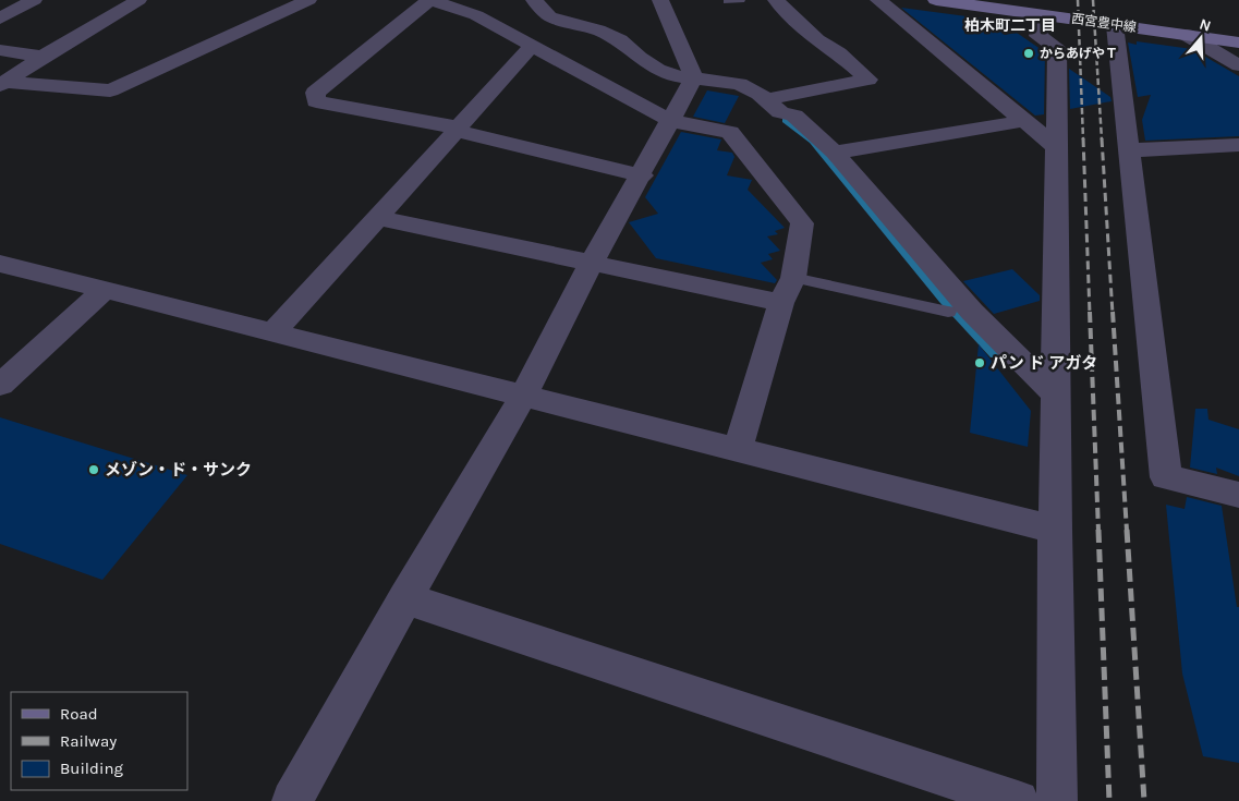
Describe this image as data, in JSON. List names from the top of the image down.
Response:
{
  "streets": {
    "main road": ["西宮豊中線"]
  },
  "districts": ["柏木町二丁目"],
  "places": ["からあげやＴ", "パン ド アガタ", "メゾン・ド・サンク"],
  "legend": ["Road", "Railway", "Building"],
  "north": "top"
}
